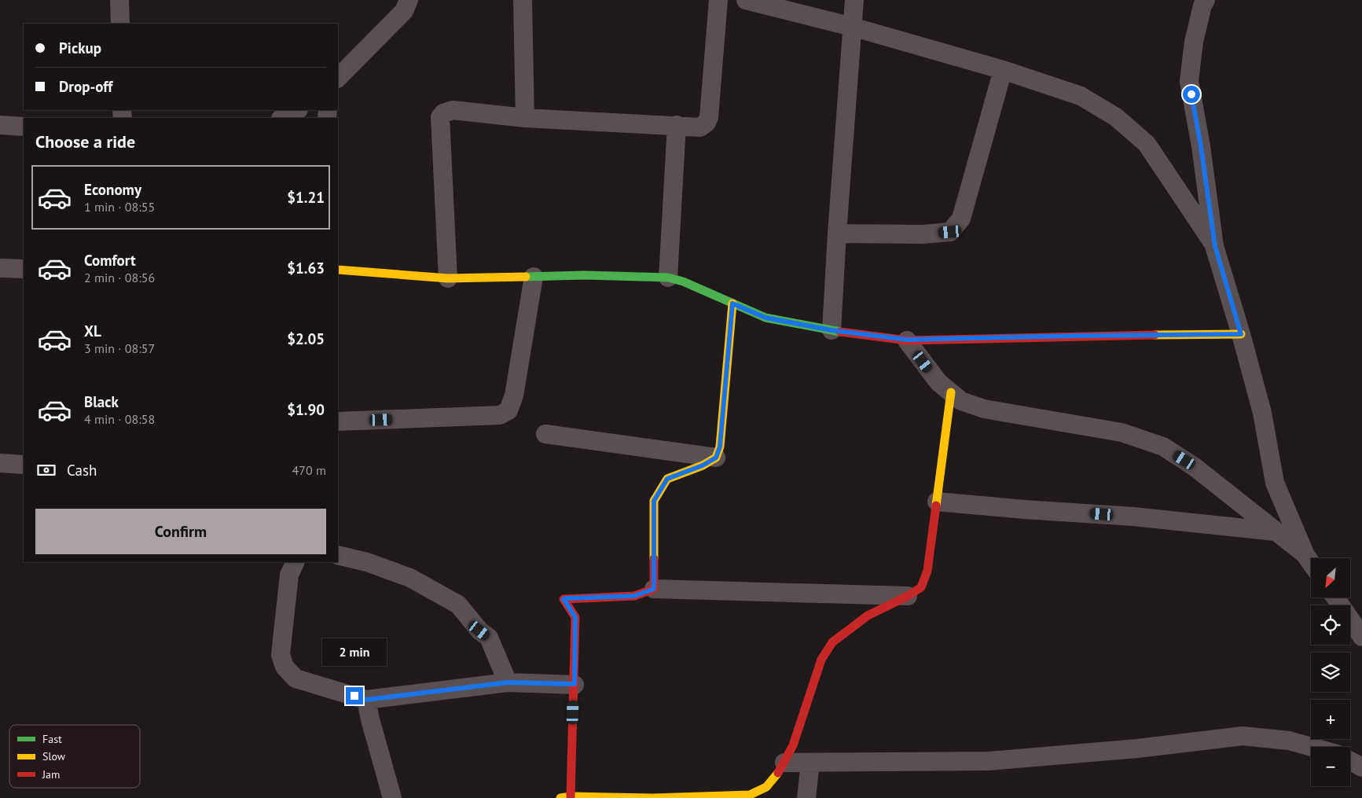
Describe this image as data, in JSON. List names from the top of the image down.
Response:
{
  "legend": ["Fast", "Slow", "Jam"],
  "north": "bottom left",
  "page": {
    "banner": ["Pickup", "Drop-off"],
    "heading": "Choose a ride",
    "list": [
      {
        "name": "Economy",
        "note": "1 min · 08:55",
        "value": "$1.21"
      },
      {
        "name": "Comfort",
        "note": "2 min · 08:56",
        "value": "$1.63"
      },
      {
        "name": "XL",
        "note": "3 min · 08:57",
        "value": "$2.05"
      },
      {
        "name": "Black",
        "note": "4 min · 08:58",
        "value": "$1.90"
      }
    ],
    "pay": ["Cash", "470 m"],
    "buttons": "Confirm",
    "map_buttons": ["+", "−"],
    "bubble": "2 min"
  }
}
